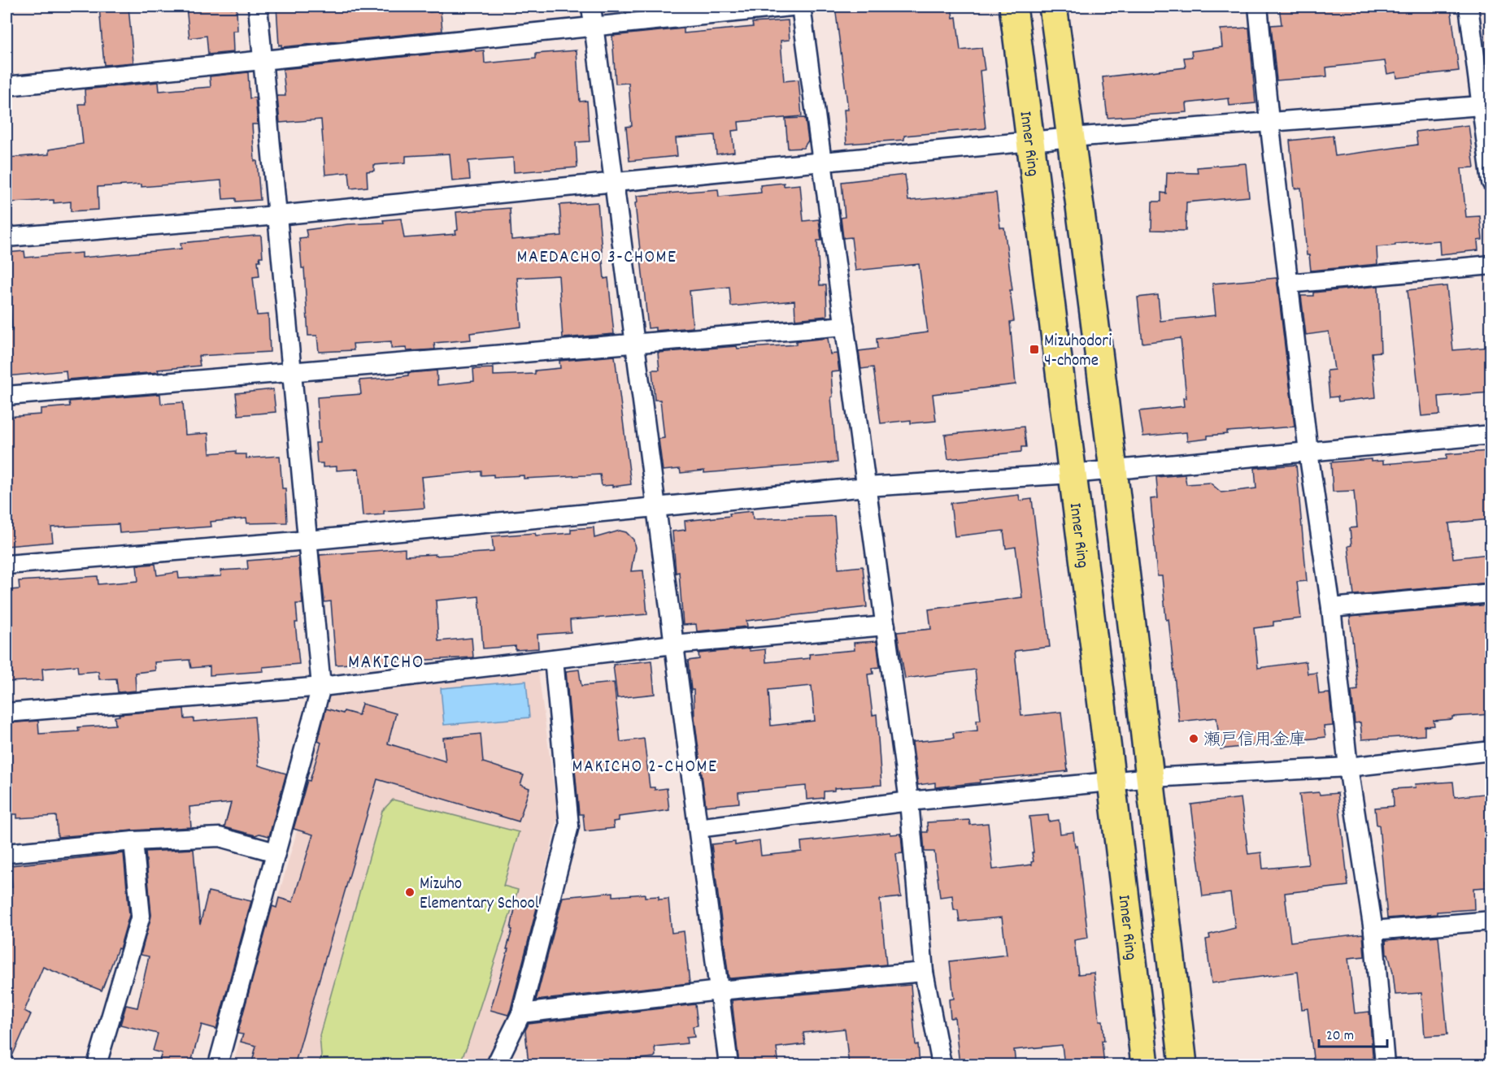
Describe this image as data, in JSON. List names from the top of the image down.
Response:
{
  "streets": {
    "main road": ["Inner Ring"]
  },
  "districts": ["MAEDACHO 3-CHOME", "MAKICHO", "MAKICHO 2-CHOME"],
  "places": {
    "transit": ["Mizuhodori 4-chome"],
    "other": ["瀬戸信用金庫", "Mizuho Elementary School"]
  },
  "scale_bar": "20 m"
}
